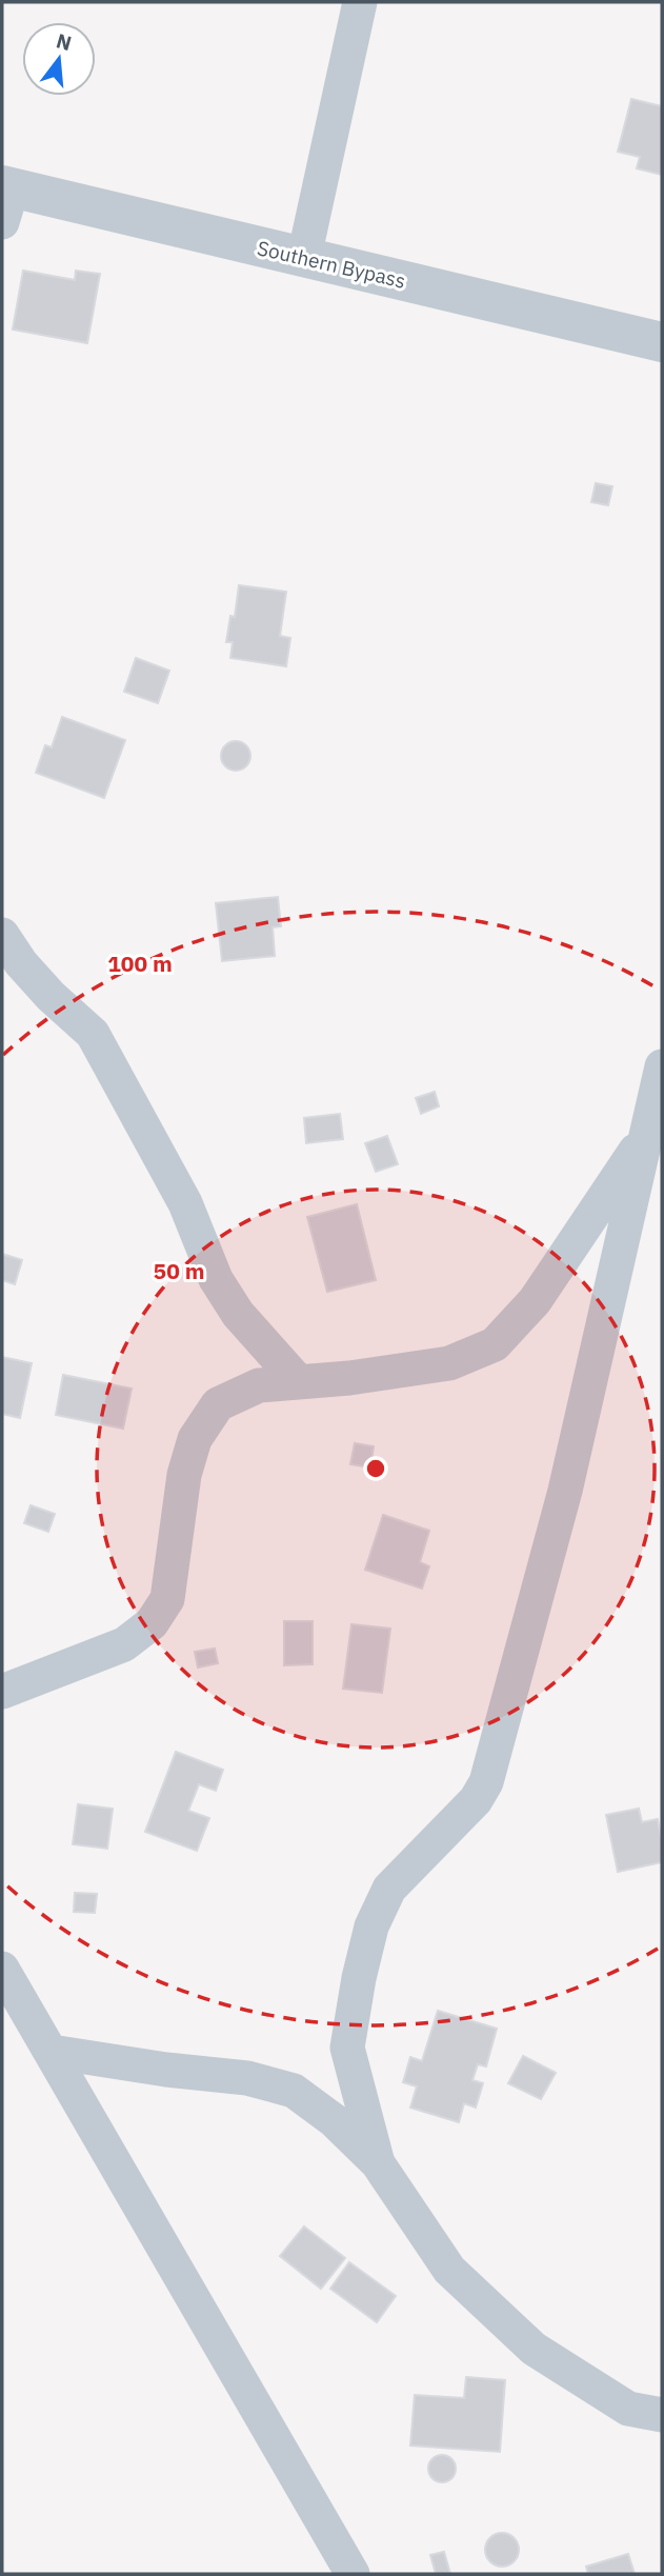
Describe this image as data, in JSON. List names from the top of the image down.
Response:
{
  "streets": {
    "street": ["Southern Bypass"]
  },
  "north": "top",
  "rings": ["100 m", "50 m"]
}
